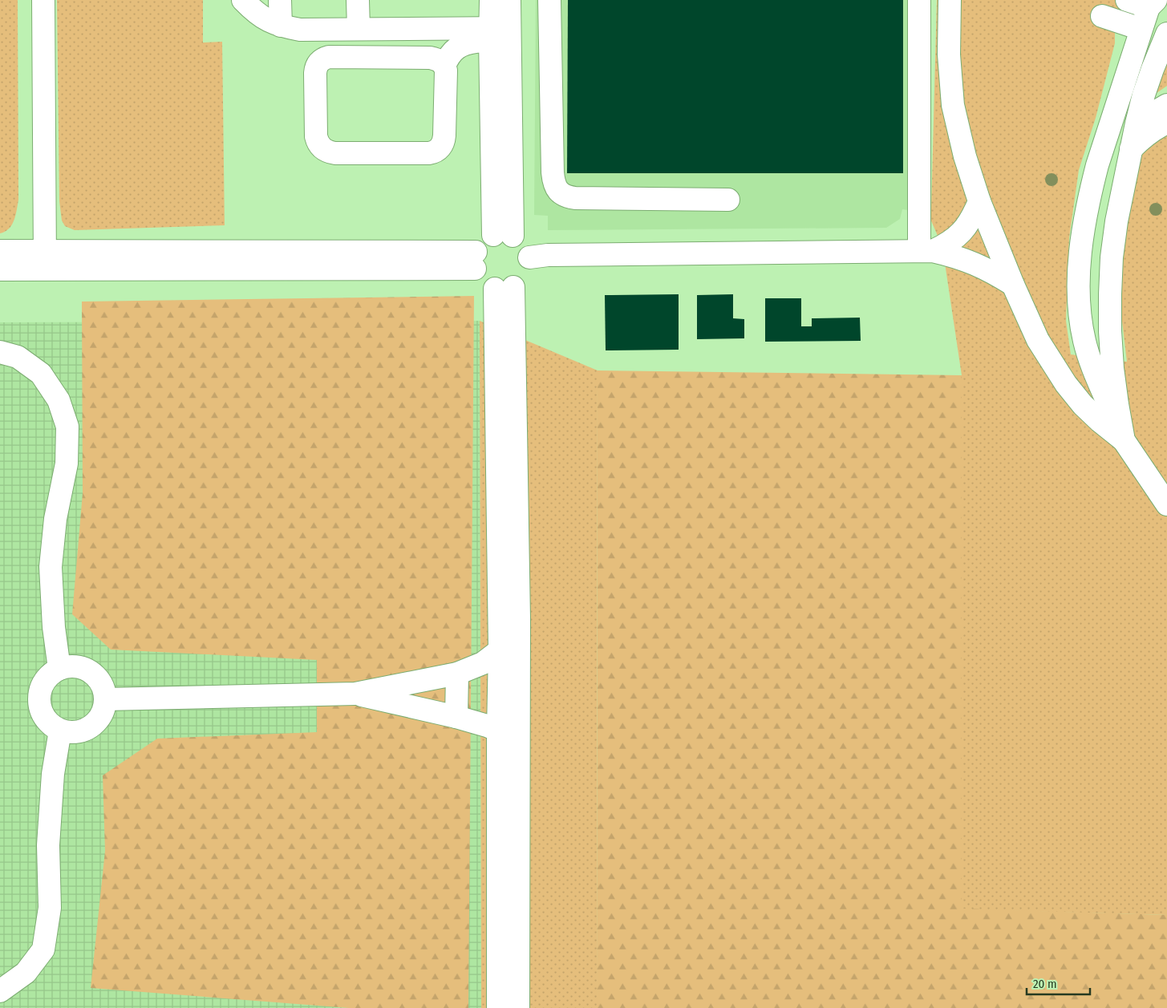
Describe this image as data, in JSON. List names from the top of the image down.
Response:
{
  "scale_bar": "20 m"
}
